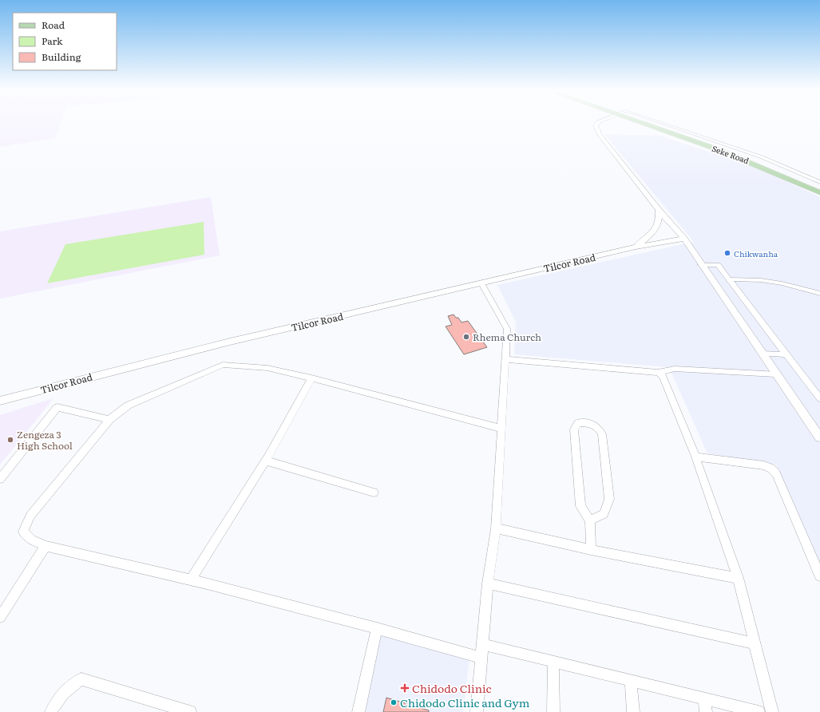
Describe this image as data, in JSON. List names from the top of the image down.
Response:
{
  "streets": {
    "main road": ["Seke Road"],
    "street": ["Tilcor Road"]
  },
  "places": {
    "other": [
      "Chikwanha",
      "Rhema Church",
      "Zengeza 3 High School",
      "Chidodo Clinic and Gym"
    ],
    "health": ["Chidodo Clinic"]
  },
  "legend": ["Road", "Park", "Building"]
}
